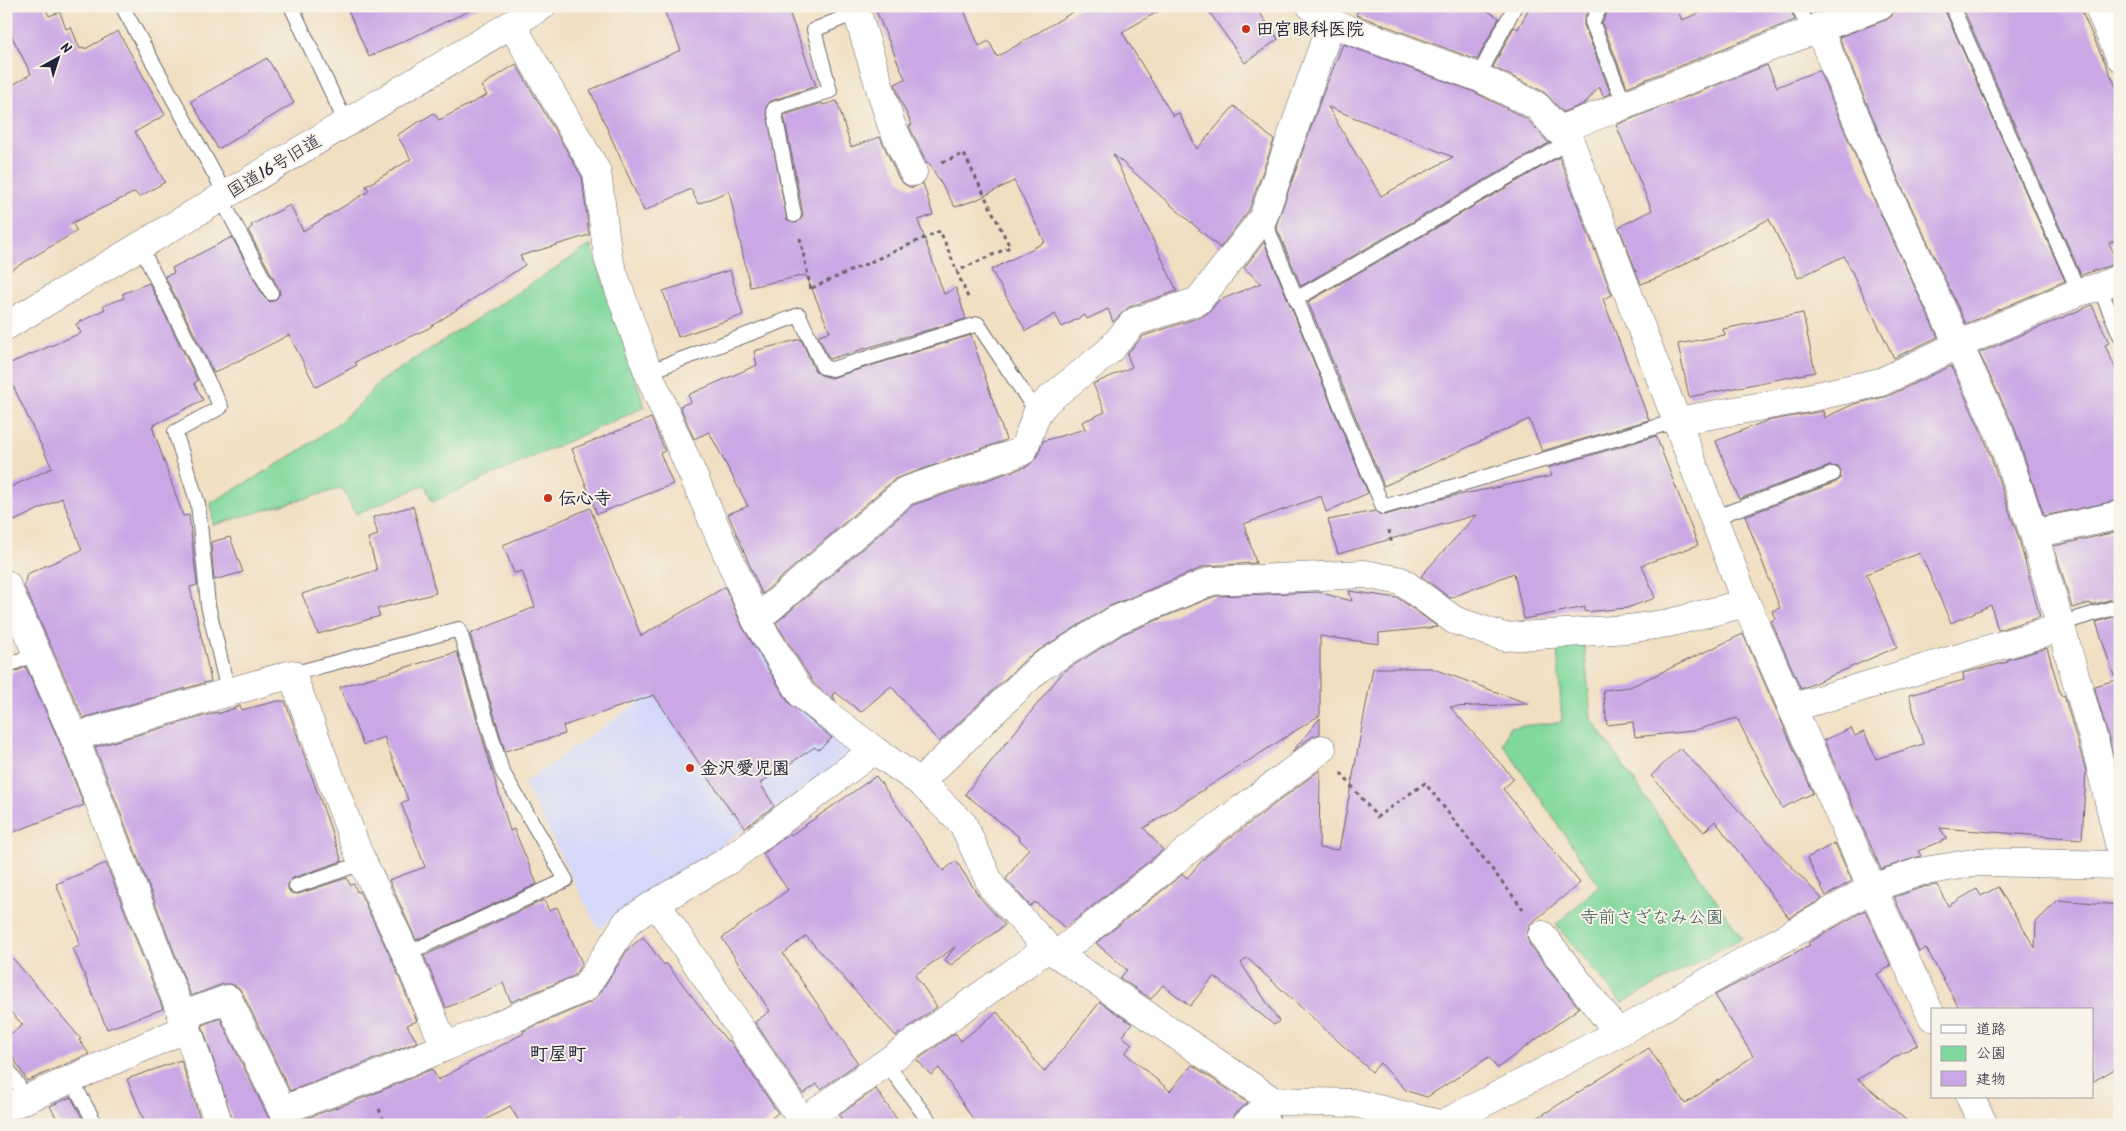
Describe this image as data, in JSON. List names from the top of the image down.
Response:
{
  "streets": {
    "street": ["国道16号旧道"]
  },
  "districts": ["町屋町"],
  "parks": ["寺前さざなみ公園"],
  "places": ["田宮眼科医院", "伝心寺", "金沢愛児園"],
  "legend": ["道路", "公園", "建物"],
  "north": "top right"
}
